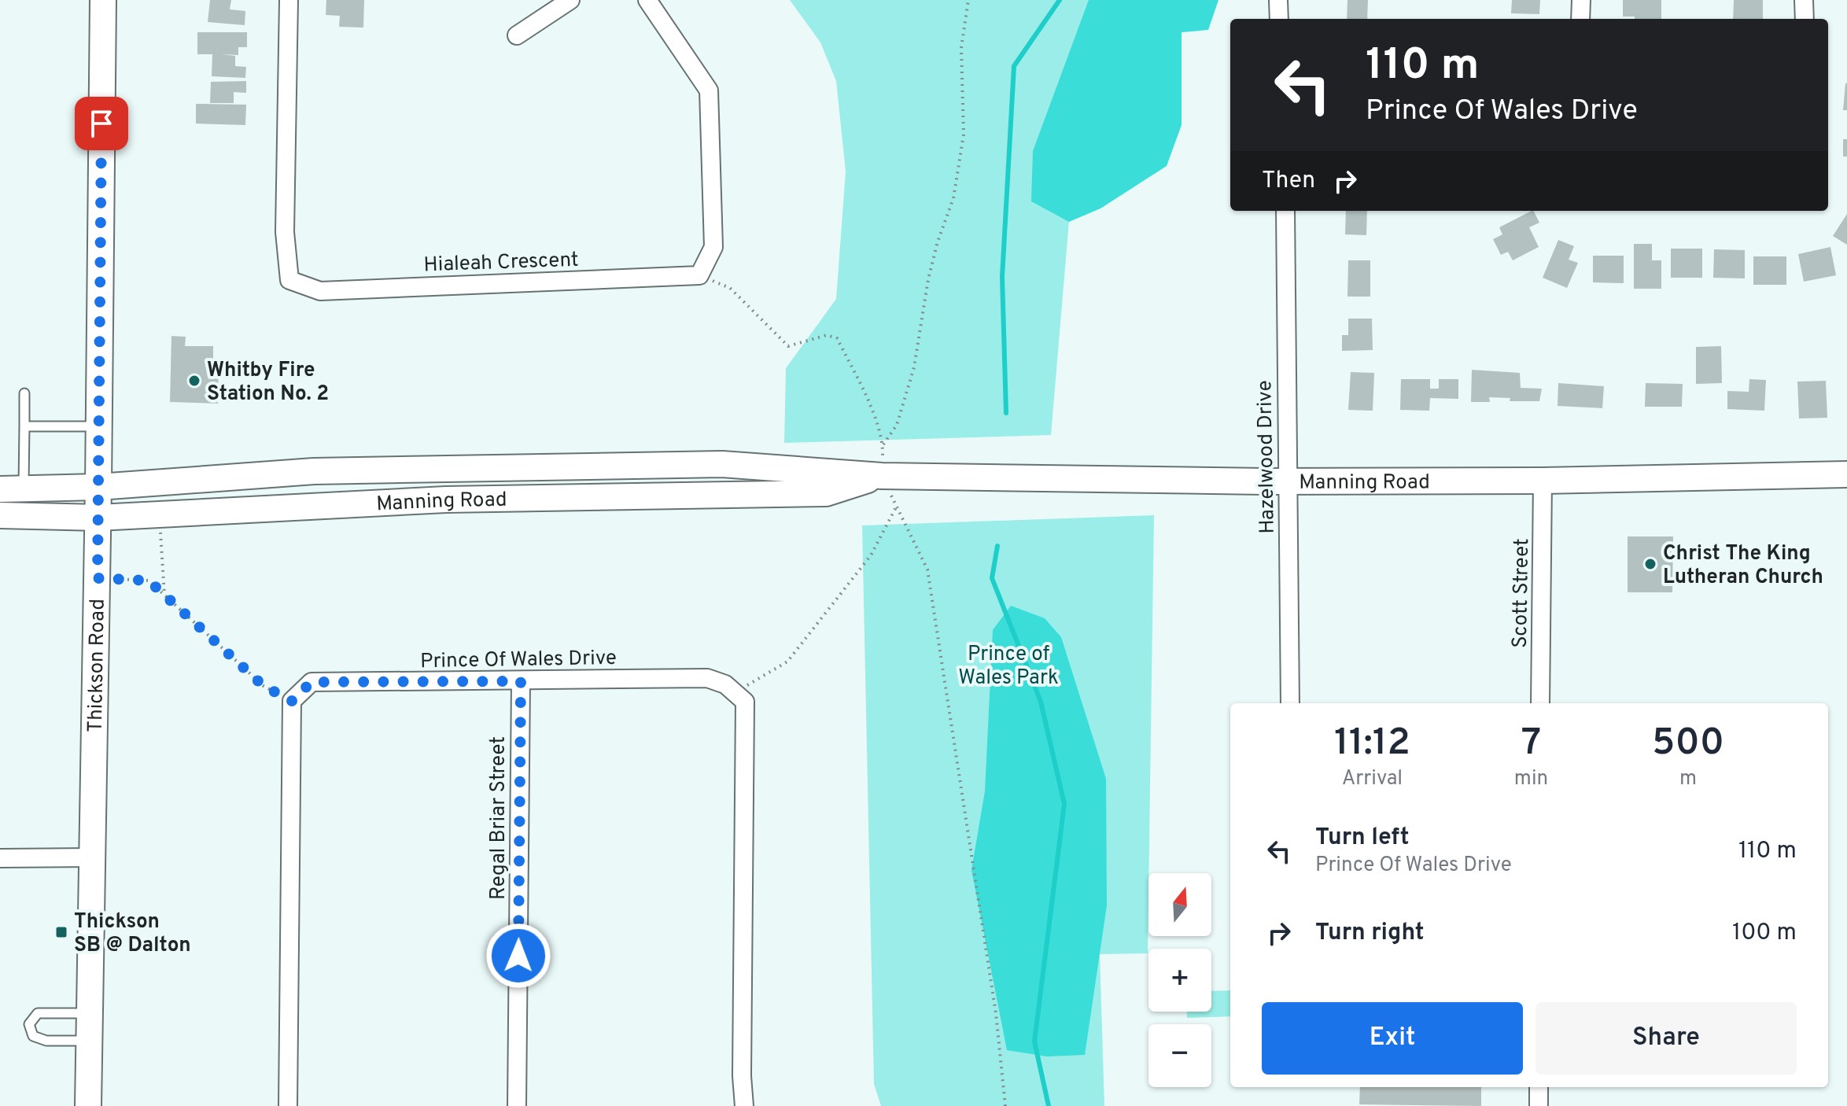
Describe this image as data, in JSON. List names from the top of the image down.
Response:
{
  "streets": {
    "main road": ["Manning Road", "Thickson Road"],
    "street": [
      "Hialeah Crescent",
      "Hazelwood Drive",
      "Scott Street",
      "Prince Of Wales Drive",
      "Regal Briar Street"
    ]
  },
  "crossings": [
    ["Hazelwood Drive", "Manning Road"],
    ["Manning Road", "Scott Street"],
    ["Manning Road", "Thickson Road"],
    ["Prince Of Wales Drive", "Regal Briar Street"]
  ],
  "parks": ["Prince of Wales Park"],
  "places": {
    "other": ["Whitby Fire Station No. 2", "Christ The King Lutheran Church"],
    "transit": ["Thickson SB @ Dalton"]
  },
  "north": "top",
  "page": {
    "turn": ["110 m", "Prince Of Wales Drive"],
    "then": "Then",
    "eta": [
      "11:12",
      "Arrival",
      "7",
      "min",
      "500",
      "m"
    ],
    "list": [
      {
        "name": "Turn left",
        "note": "Prince Of Wales Drive",
        "value": "110 m"
      },
      {
        "name": "Turn right",
        "value": "100 m"
      }
    ],
    "map_buttons": ["+", "−"],
    "buttons": ["Exit", "Share"]
  }
}
